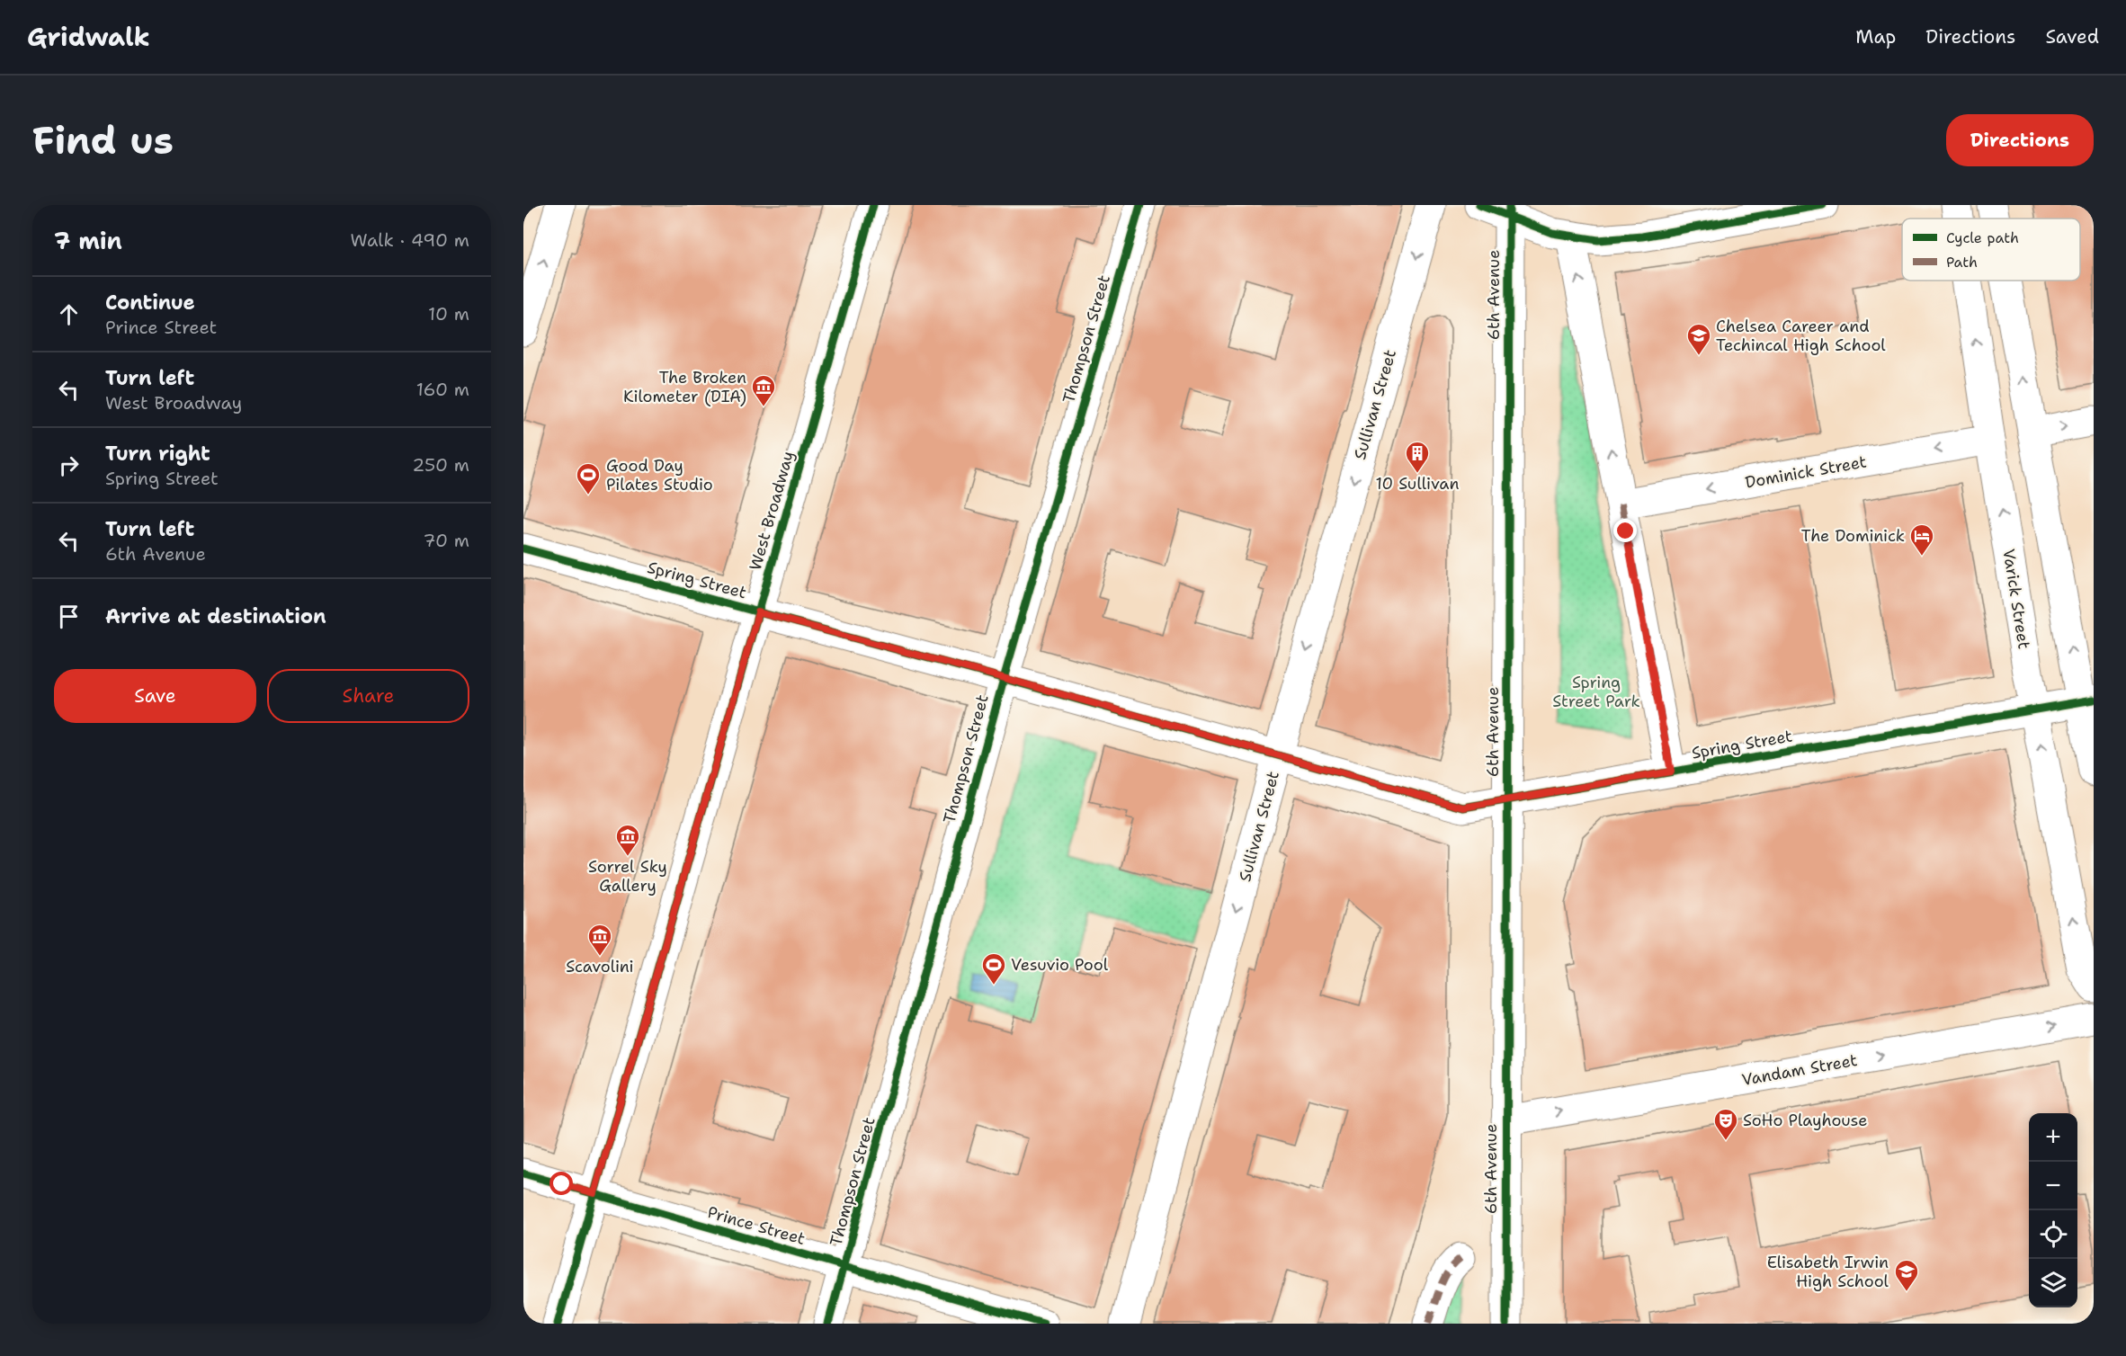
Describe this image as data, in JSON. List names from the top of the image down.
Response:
{
  "streets": {
    "street": [
      "6th Avenue",
      "Thompson Street",
      "Sullivan Street",
      "Dominick Street",
      "West Broadway",
      "Spring Street",
      "Varick Street",
      "Vandam Street",
      "Prince Street"
    ]
  },
  "crossings": [
    ["6th Avenue", "Spring Street"],
    ["6th Avenue", "Vandam Street"],
    ["Thompson Street", "Spring Street"],
    ["Thompson Street", "Prince Street"],
    ["Sullivan Street", "Spring Street"],
    ["Dominick Street", "Varick Street"],
    ["West Broadway", "Spring Street"],
    ["West Broadway", "Prince Street"],
    ["Spring Street", "Varick Street"]
  ],
  "one_way": ["Sullivan Street", "Vandam Street"],
  "parks": ["Spring Street Park"],
  "places": {
    "school or university": ["Chelsea Career and Techincal High School", "Elisabeth Irwin High School"],
    "museum": ["The Broken Kilometer (DIA)", "Sorrel Sky Gallery", "Scavolini"],
    "building": ["10 Sullivan"],
    "sports": ["Good Day Pilates Studio", "Vesuvio Pool"],
    "hotel": ["The Dominick"],
    "theatre": ["SoHo Playhouse"]
  },
  "legend": ["Cycle path", "Path"],
  "page": {
    "header": "Gridwalk",
    "nav": ["Map", "Directions", "Saved"],
    "buttons": [
      "Directions",
      ["Save", "Share"]
    ],
    "title": "Find us",
    "heading": ["7 min", "Walk · 490 m"],
    "list": [
      ["Continue", "Prince Street", "10 m"],
      ["Turn left", "West Broadway", "160 m"],
      ["Turn right", "Spring Street", "250 m"],
      ["Turn left", "6th Avenue", "70 m"],
      "Arrive at destination"
    ],
    "map_buttons": ["+", "−"]
  }
}
